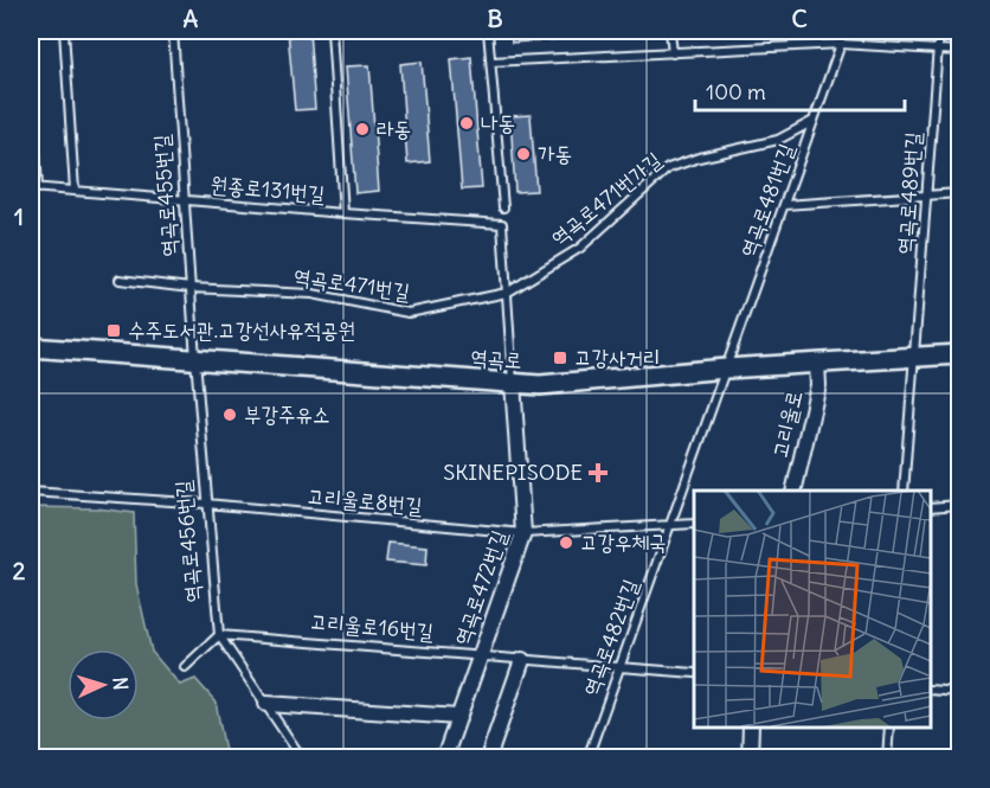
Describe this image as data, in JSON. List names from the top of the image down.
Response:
{
  "streets": {
    "street": ["역곡로", "고리울로", "역곡로472번길"],
    "lane": [
      "원종로131번길",
      "역곡로489번길",
      "역곡로455번길",
      "역곡로471번가길",
      "역곡로481번길",
      "역곡로471번길",
      "고리울로8번길",
      "역곡로456번길",
      "고리울로16번길",
      "역곡로482번길"
    ]
  },
  "crossings": [
    ["원종로131번길", "역곡로455번길"],
    ["원종로131번길", "역곡로471번가길"],
    ["원종로131번길", "역곡로471번길"],
    ["역곡로489번길", "역곡로"],
    ["역곡로455번길", "역곡로471번길"],
    ["역곡로455번길", "역곡로"],
    ["역곡로455번길", "역곡로456번길"],
    ["역곡로471번가길", "역곡로481번길"],
    ["역곡로471번가길", "역곡로471번길"],
    ["역곡로481번길", "역곡로"],
    ["역곡로481번길", "역곡로482번길"],
    ["역곡로", "고리울로"],
    ["역곡로", "역곡로456번길"],
    ["역곡로", "역곡로472번길"],
    ["역곡로", "역곡로482번길"],
    ["고리울로8번길", "역곡로456번길"],
    ["고리울로8번길", "역곡로472번길"],
    ["고리울로8번길", "역곡로482번길"],
    ["역곡로456번길", "고리울로16번길"],
    ["역곡로472번길", "고리울로16번길"],
    ["고리울로16번길", "역곡로482번길"]
  ],
  "places": {
    "other": [
      "나동",
      "라동",
      "가동",
      "부강주유소",
      "고강우체국"
    ],
    "transit": ["수주도서관.고강선사유적공원", "고강사거리"],
    "health": ["SKINEPISODE"]
  },
  "scale_bar": "100 m",
  "north": "right",
  "grid": {
    "columns": ["A", "B", "C"],
    "rows": ["1", "2"]
  }
}
